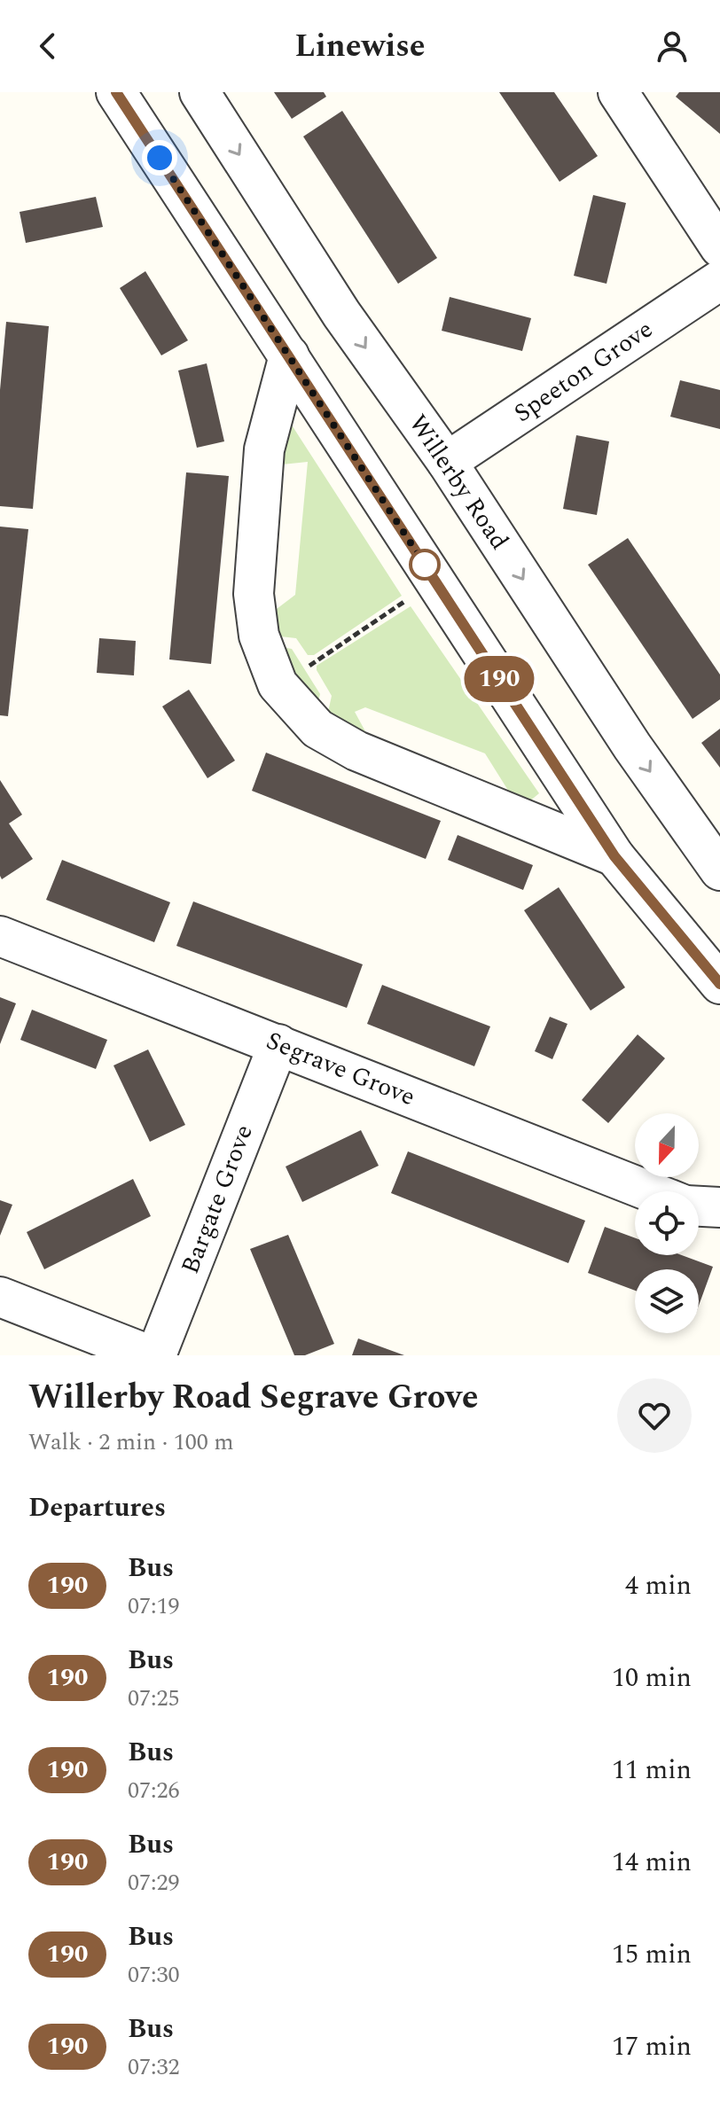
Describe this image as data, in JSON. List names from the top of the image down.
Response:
{
  "streets": {
    "street": [
      "Speeton Grove",
      "Willerby Road",
      "Segrave Grove",
      "Bargate Grove"
    ]
  },
  "crossings": [
    ["Speeton Grove", "Willerby Road"],
    ["Segrave Grove", "Bargate Grove"]
  ],
  "lines": ["bus line 190"],
  "north": "bottom",
  "page": {
    "header": "Linewise",
    "on_map": "190",
    "heading": [
      ["Willerby Road Segrave Grove", "Walk · 2 min · 100 m"],
      "Departures"
    ],
    "list": [
      {
        "mark": "190",
        "name": "Bus",
        "note": "07:19",
        "value": "4 min"
      },
      {
        "mark": "190",
        "name": "Bus",
        "note": "07:25",
        "value": "10 min"
      },
      {
        "mark": "190",
        "name": "Bus",
        "note": "07:26",
        "value": "11 min"
      },
      {
        "mark": "190",
        "name": "Bus",
        "note": "07:29",
        "value": "14 min"
      },
      {
        "mark": "190",
        "name": "Bus",
        "note": "07:30",
        "value": "15 min"
      },
      {
        "mark": "190",
        "name": "Bus",
        "note": "07:32",
        "value": "17 min"
      }
    ]
  }
}
